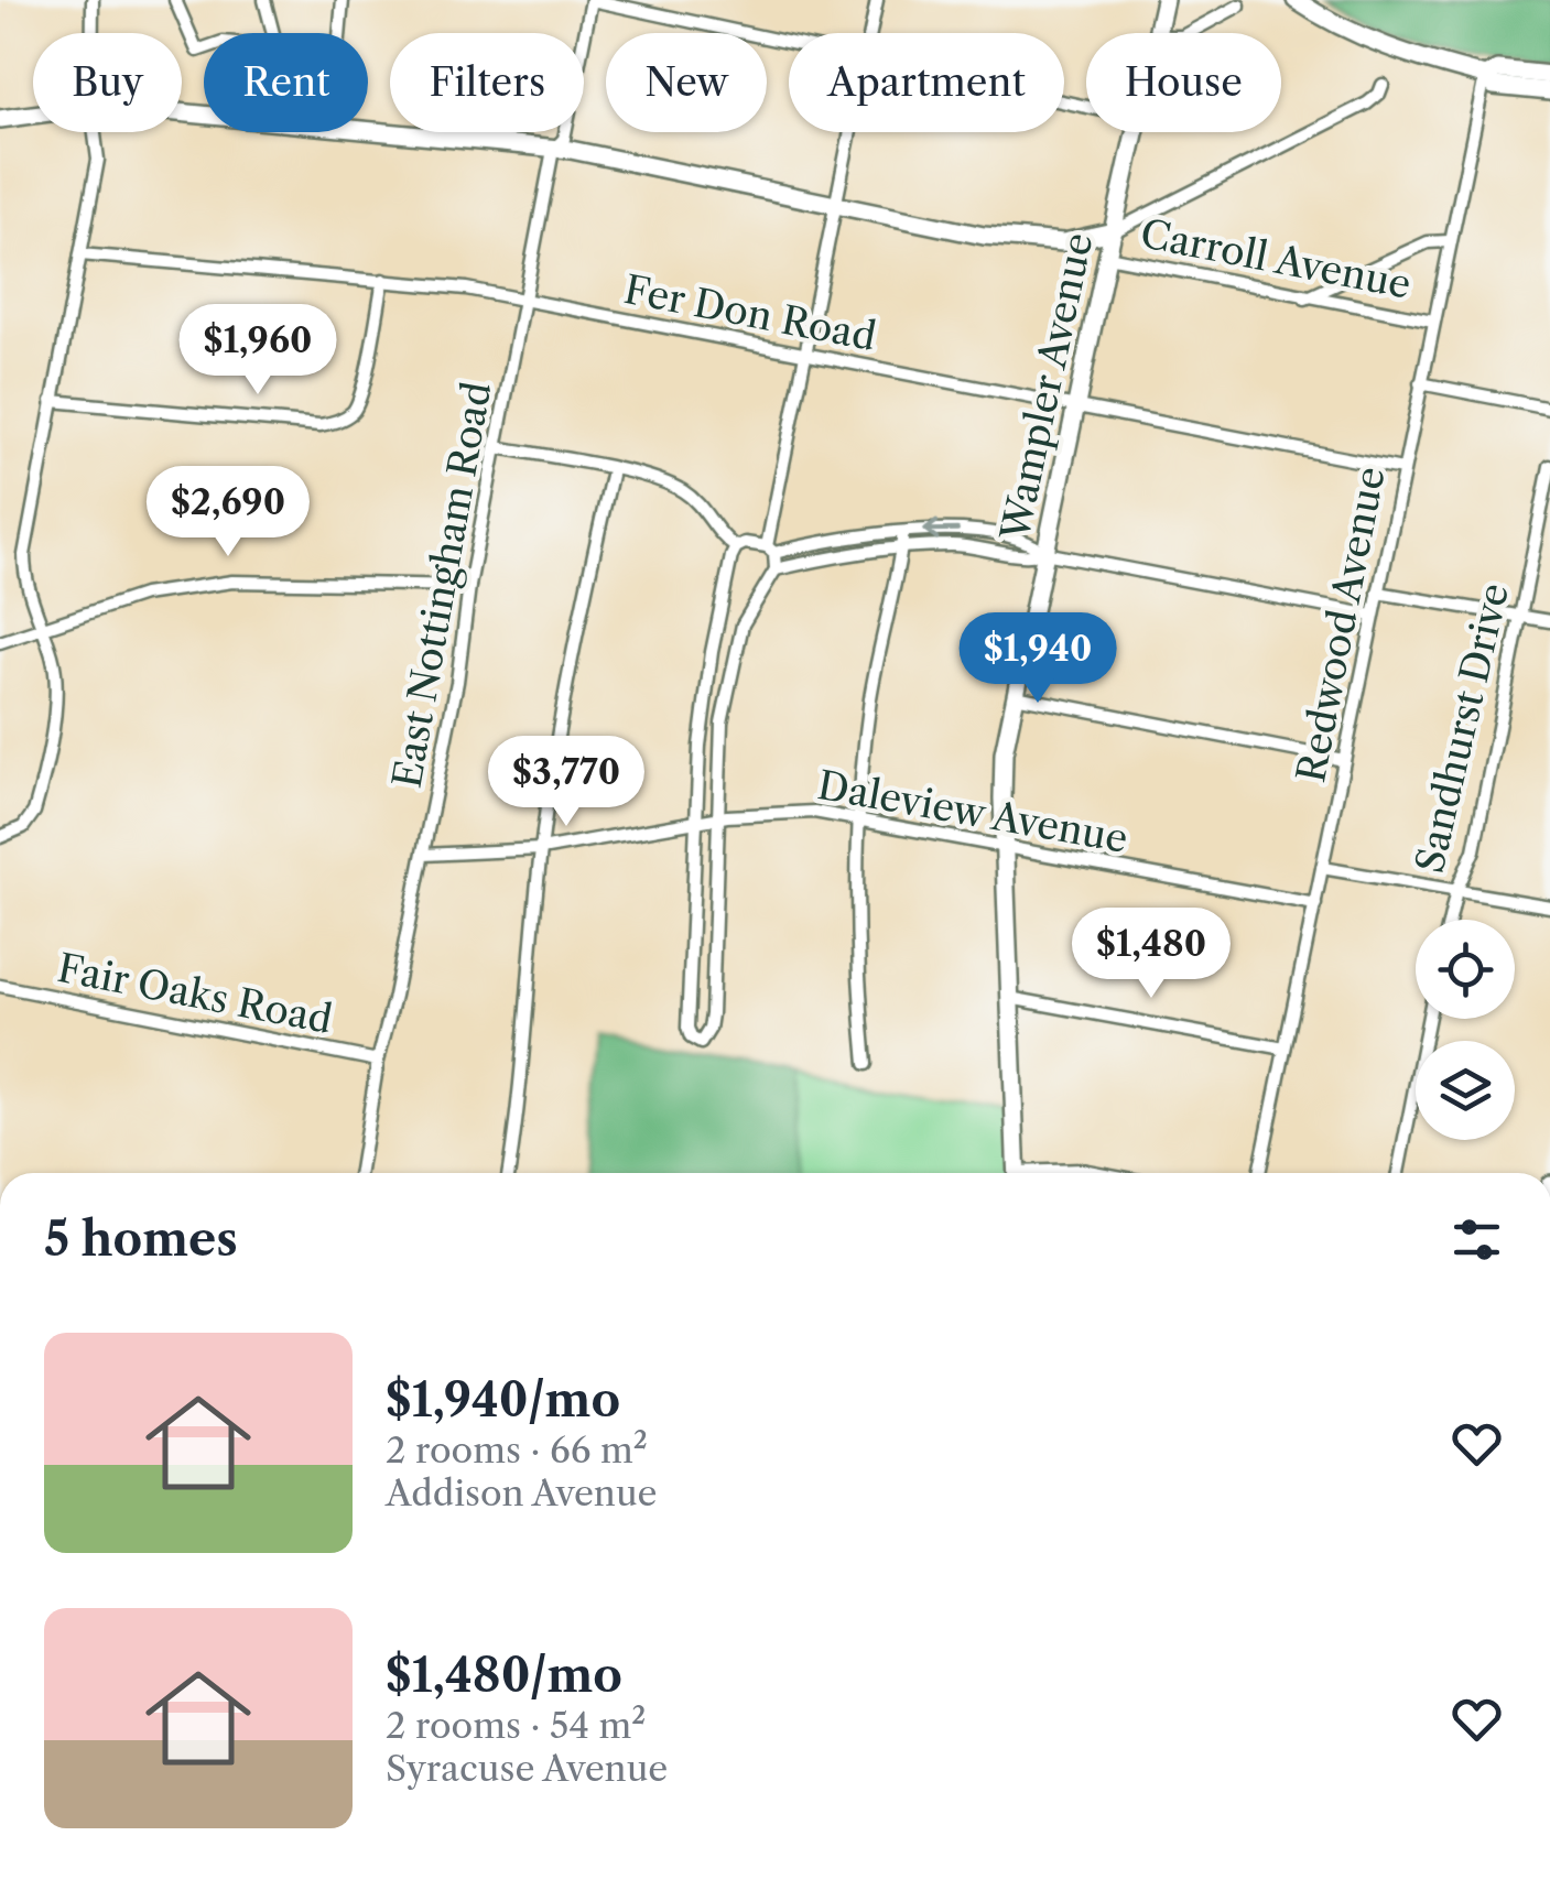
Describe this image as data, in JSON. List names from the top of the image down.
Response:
{
  "streets": {
    "street": [
      "Carroll Avenue",
      "Fer Don Road",
      "Wampler Avenue",
      "East Nottingham Road",
      "Redwood Avenue",
      "Sandhurst Drive",
      "Daleview Avenue",
      "Fair Oaks Road"
    ]
  },
  "crossings": [
    ["Carroll Avenue", "Wampler Avenue"],
    ["Carroll Avenue", "Redwood Avenue"],
    ["Fer Don Road", "Wampler Avenue"],
    ["Fer Don Road", "East Nottingham Road"],
    ["Fer Don Road", "Redwood Avenue"],
    ["Wampler Avenue", "Daleview Avenue"],
    ["East Nottingham Road", "Daleview Avenue"],
    ["East Nottingham Road", "Fair Oaks Road"],
    ["Redwood Avenue", "Daleview Avenue"]
  ],
  "page": {
    "chip": [
      "Buy",
      "Rent",
      "Filters",
      "New",
      "Apartment",
      "House"
    ],
    "price": [
      "$1,960",
      "$2,690",
      "$1,940",
      "$3,770",
      "$1,480"
    ],
    "heading": "5 homes",
    "list": [
      {
        "name": "$1,940/mo",
        "note": "2 rooms · 66 m² · Addison Avenue"
      },
      {
        "name": "$1,480/mo",
        "note": "2 rooms · 54 m² · Syracuse Avenue"
      }
    ]
  }
}
